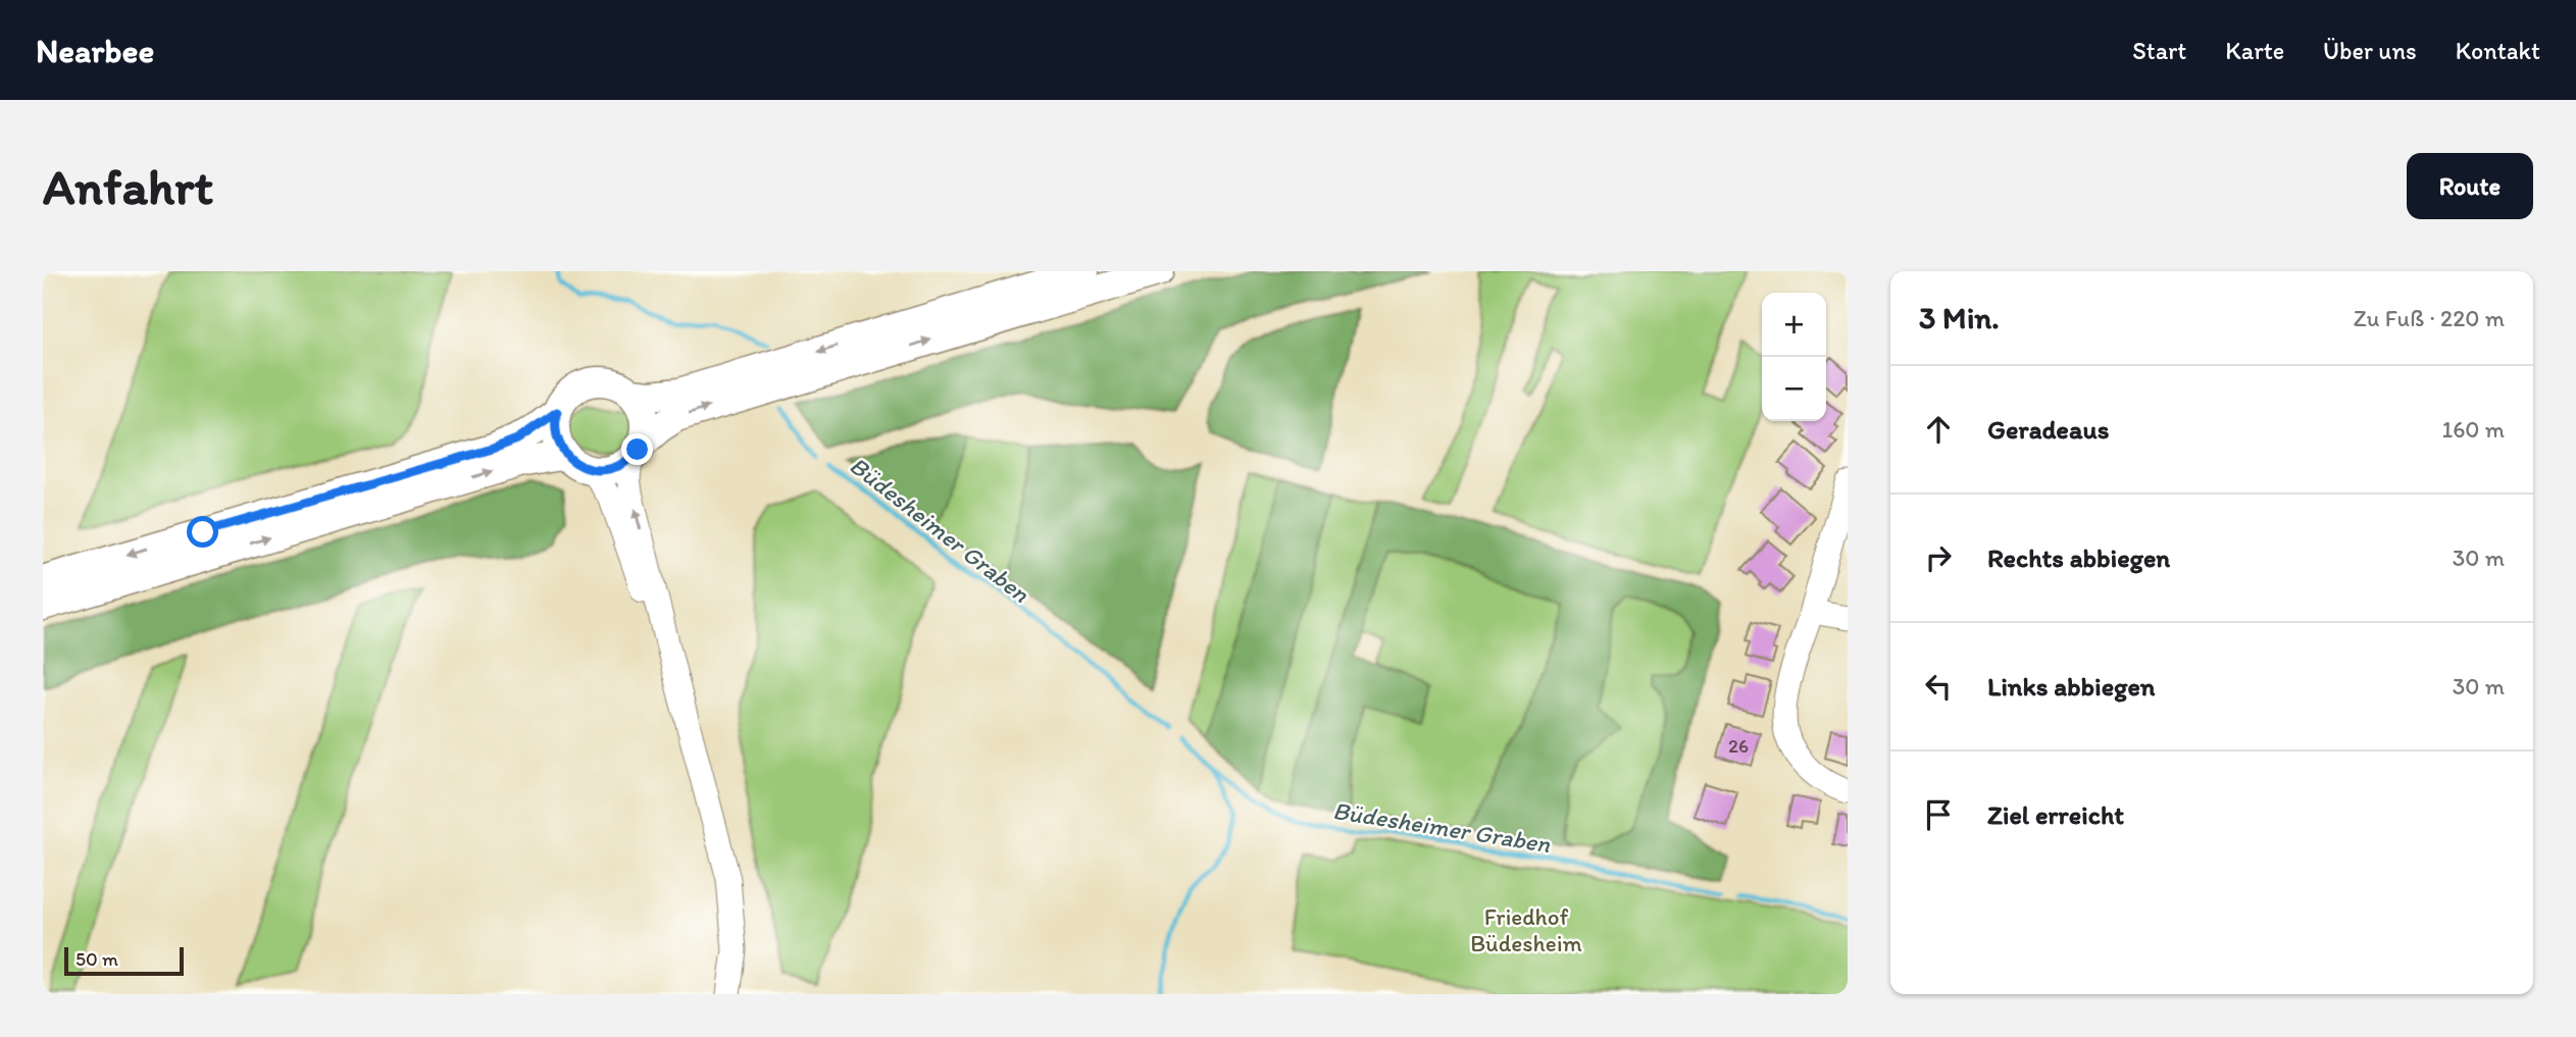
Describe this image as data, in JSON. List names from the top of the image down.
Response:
{
  "water": ["Büdesheimer Graben"],
  "parks": ["Friedhof Büdesheim"],
  "house_numbers": ["26"],
  "scale_bar": "50 m",
  "page": {
    "header": "Nearbee",
    "nav": [
      "Start",
      "Karte",
      "Über uns",
      "Kontakt"
    ],
    "buttons": "Route",
    "title": "Anfahrt",
    "heading": ["3 Min.", "Zu Fuß · 220 m"],
    "map_buttons": ["+", "−"],
    "list": [
      ["Geradeaus", "160 m"],
      ["Rechts abbiegen", "30 m"],
      ["Links abbiegen", "30 m"],
      "Ziel erreicht"
    ],
    "scale": "50 m"
  }
}
